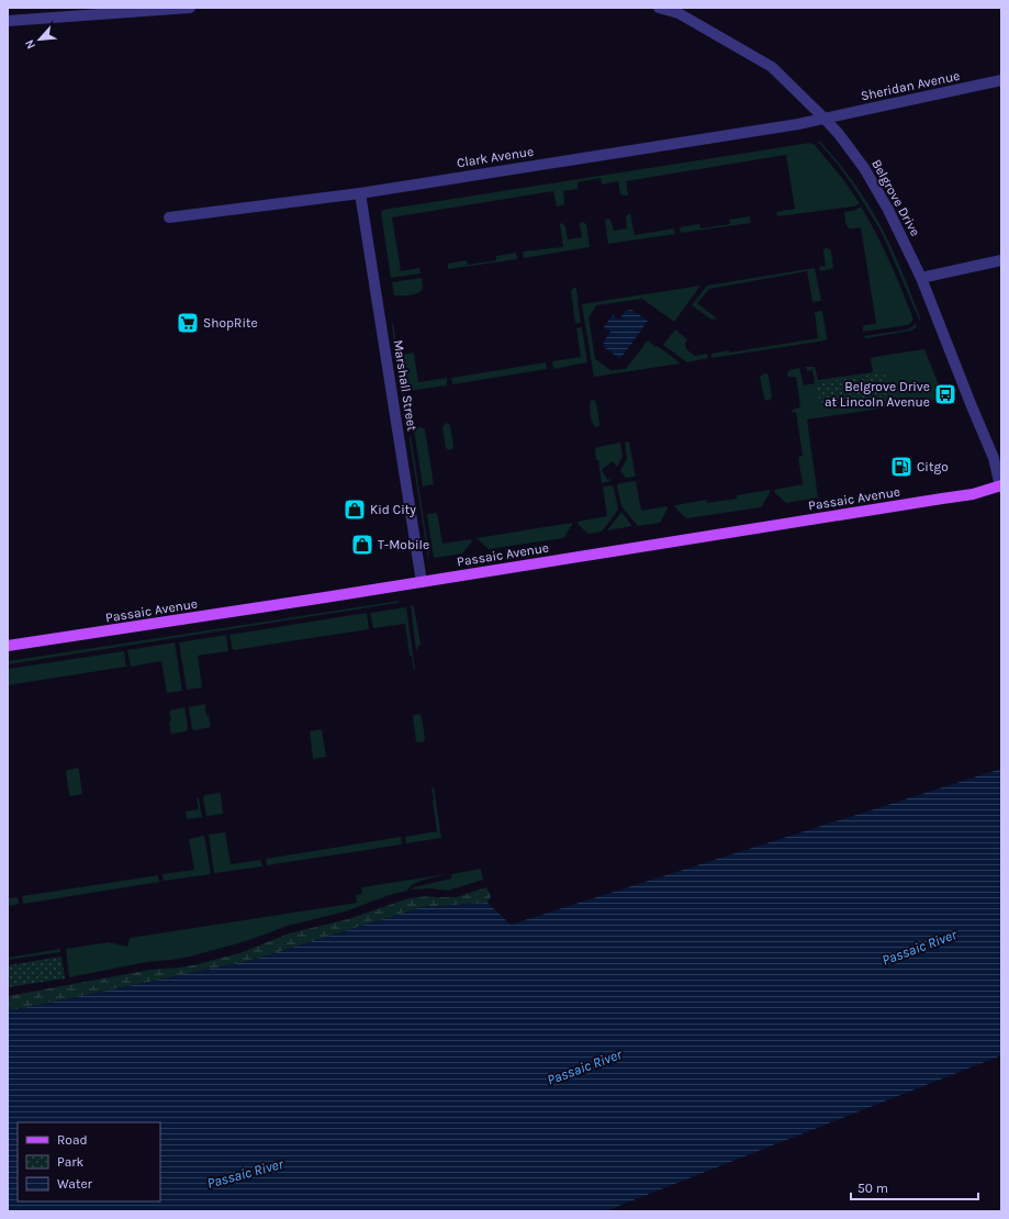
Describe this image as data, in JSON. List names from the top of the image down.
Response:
{
  "streets": {
    "main road": ["Passaic Avenue"],
    "street": [
      "Sheridan Avenue",
      "Clark Avenue",
      "Belgrove Drive",
      "Marshall Street"
    ]
  },
  "crossings": [
    ["Sheridan Avenue", "Clark Avenue"],
    ["Sheridan Avenue", "Belgrove Drive"],
    ["Clark Avenue", "Belgrove Drive"],
    ["Clark Avenue", "Marshall Street"],
    ["Belgrove Drive", "Passaic Avenue"],
    ["Marshall Street", "Passaic Avenue"]
  ],
  "water": ["Passaic River"],
  "places": {
    "supermarket": ["ShopRite"],
    "bus stop": ["Belgrove Drive at Lincoln Avenue"],
    "fuel station": ["Citgo"],
    "shop": ["Kid City", "T-Mobile"]
  },
  "legend": ["Road", "Park", "Water"],
  "scale_bar": "50 m",
  "north": "bottom left"
}
